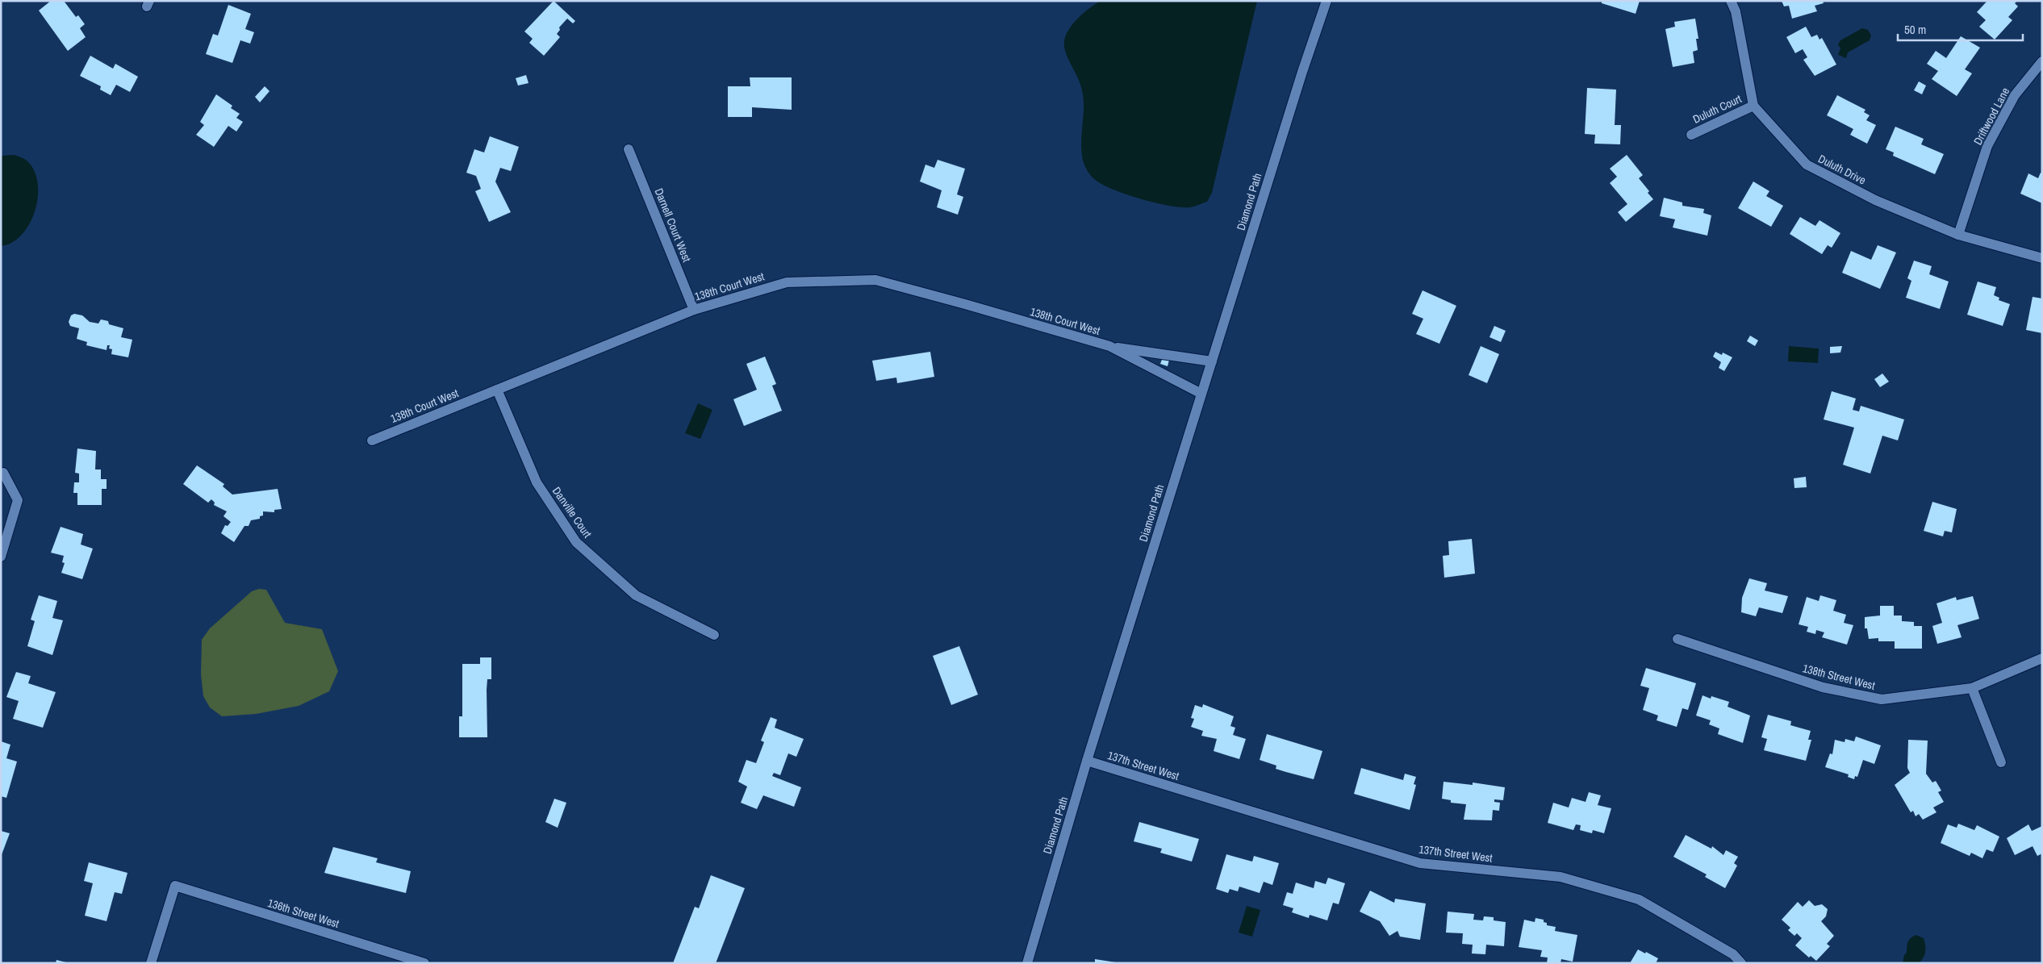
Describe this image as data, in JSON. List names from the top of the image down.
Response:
{
  "streets": {
    "street": [
      "Duluth Court",
      "Driftwood Lane",
      "Duluth Drive",
      "Diamond Path",
      "Darnell Court West",
      "138th Court West",
      "Danville Court",
      "138th Street West",
      "137th Street West",
      "136th Street West"
    ]
  },
  "crossings": [
    ["Duluth Court", "Duluth Drive"],
    ["Driftwood Lane", "Duluth Drive"],
    ["Diamond Path", "138th Court West"],
    ["Diamond Path", "137th Street West"],
    ["Darnell Court West", "138th Court West"],
    ["138th Court West", "Danville Court"]
  ],
  "scale_bar": "50 m"
}
